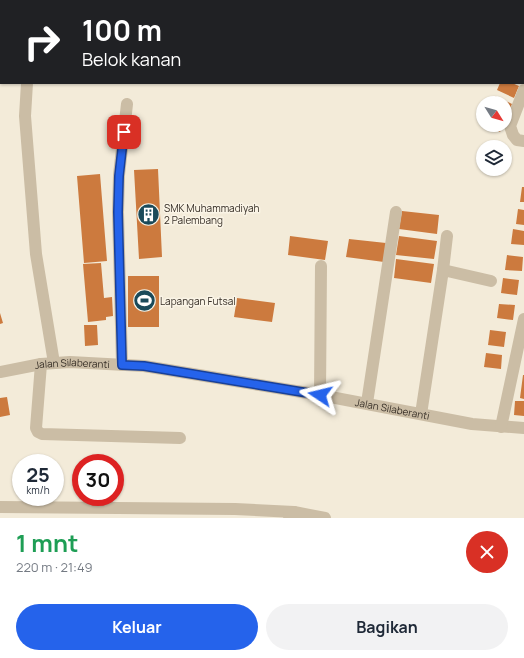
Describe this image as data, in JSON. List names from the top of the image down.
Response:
{
  "streets": {
    "street": ["Jalan Silaberanti"]
  },
  "places": {
    "building": ["SMK Muhammadiyah 2 Palembang"],
    "sports": ["Lapangan Futsal"]
  },
  "north": "bottom right",
  "page": {
    "turn": ["100 m", "Belok kanan"],
    "speed": "25 km/h",
    "limit": "30",
    "heading": ["1 mnt", "220 m · 21:49"],
    "buttons": ["Keluar", "Bagikan"]
  }
}
